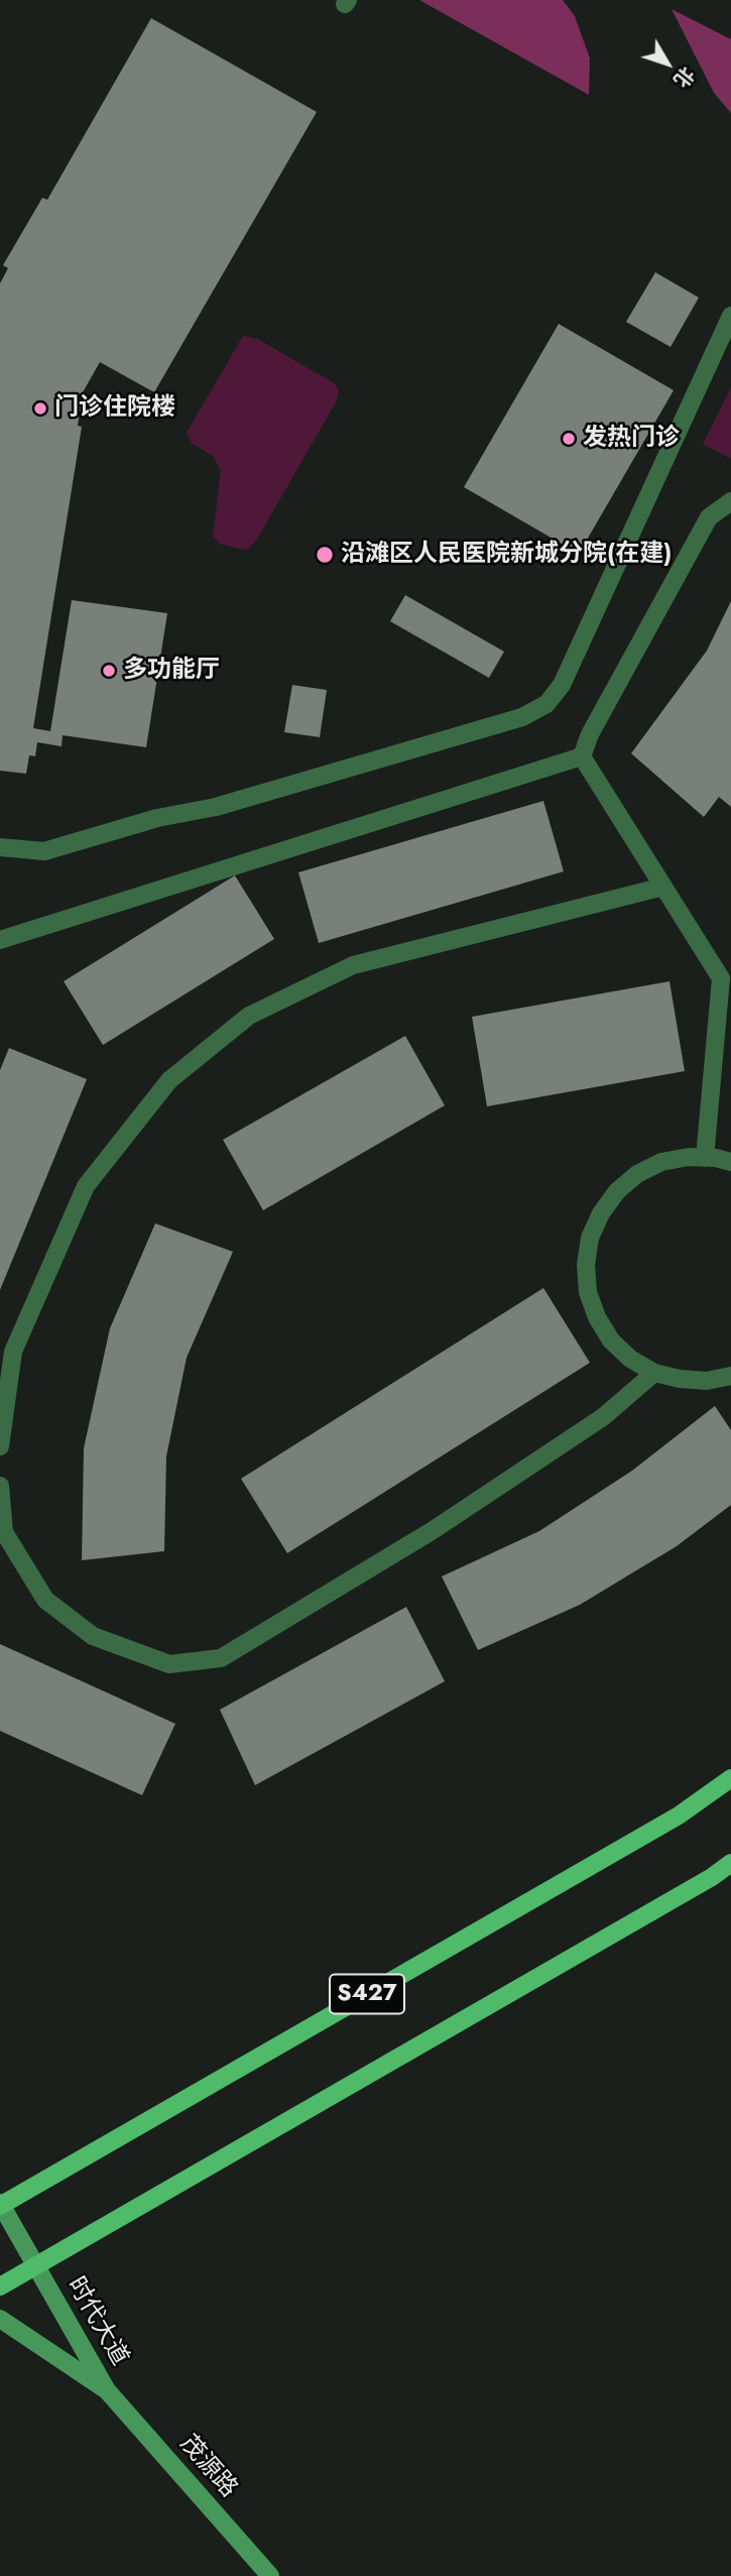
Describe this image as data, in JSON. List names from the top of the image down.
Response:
{
  "streets": {
    "main road": ["S427", "时代大道", "茂源路"]
  },
  "crossings": [
    ["S427", "时代大道"],
    ["时代大道", "茂源路"]
  ],
  "places": [
    "门诊住院楼",
    "发热门诊",
    "沿滩区人民医院新城分院(在建)",
    "多功能厅"
  ],
  "north": "bottom right"
}
